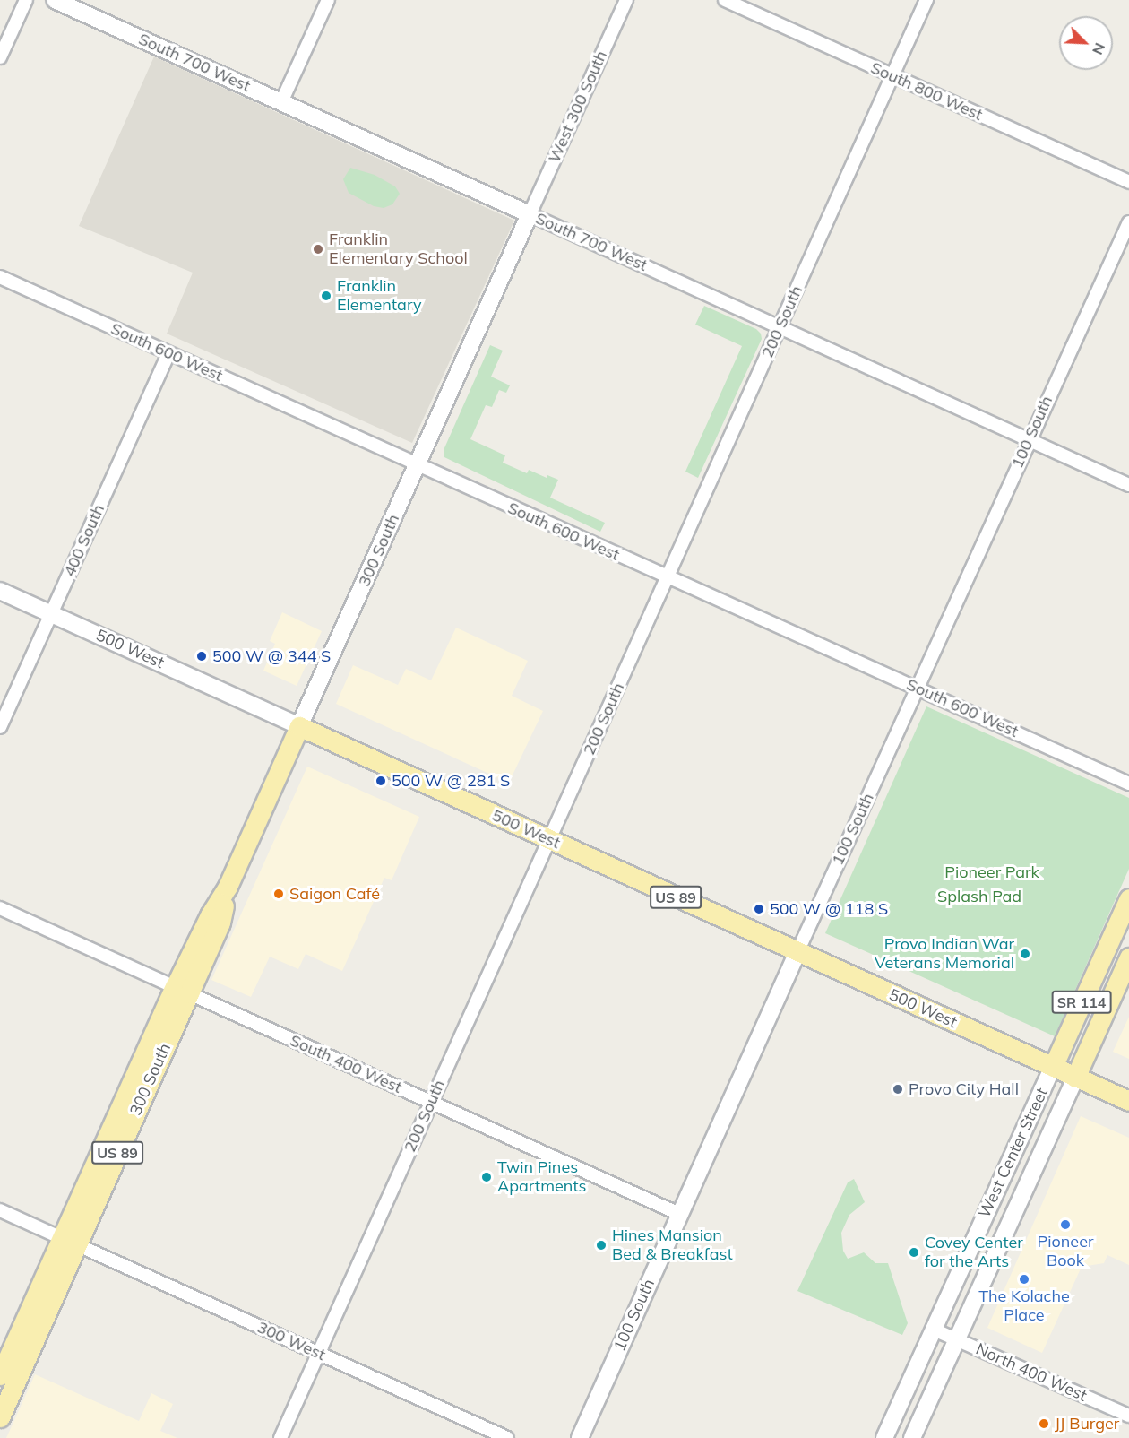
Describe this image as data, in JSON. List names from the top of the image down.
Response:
{
  "streets": {
    "main road": [
      "300 South",
      "500 West",
      "US 89",
      "SR 114",
      "West Center Street"
    ],
    "street": [
      "South 700 West",
      "South 800 West",
      "West 300 South",
      "200 South",
      "South 600 West",
      "100 South",
      "400 South",
      "South 400 West",
      "300 West",
      "North 400 West"
    ]
  },
  "crossings": [
    ["South 700 West", "West 300 South"],
    ["South 700 West", "200 South"],
    ["South 700 West", "100 South"],
    ["South 700 West", "300 South"],
    ["South 800 West", "200 South"],
    ["West 300 South", "300 South"],
    ["200 South", "South 600 West"],
    ["200 South", "500 West"],
    ["200 South", "South 400 West"],
    ["200 South", "300 West"],
    ["South 600 West", "100 South"],
    ["South 600 West", "400 South"],
    ["South 600 West", "300 South"],
    ["100 South", "500 West"],
    ["100 South", "South 400 West"],
    ["400 South", "500 West"],
    ["300 South", "500 West"],
    ["300 South", "South 400 West"],
    ["300 South", "300 West"],
    ["500 West", "US 89"],
    ["500 West", "West Center Street"],
    ["US 89", "West Center Street"],
    ["West Center Street", "North 400 West"]
  ],
  "parks": ["Pioneer Park", "Splash Pad"],
  "places": [
    "Franklin Elementary School",
    "Franklin Elementary",
    "500 W @ 344 S",
    "500 W @ 281 S",
    "Saigon Café",
    "500 W @ 118 S",
    "Provo Indian War Veterans Memorial",
    "Provo City Hall",
    "Twin Pines Apartments",
    "Pioneer Book",
    "Hines Mansion Bed & Breakfast",
    "Covey Center for the Arts",
    "The Kolache Place",
    "JJ Burger"
  ],
  "north": "bottom right"
}
